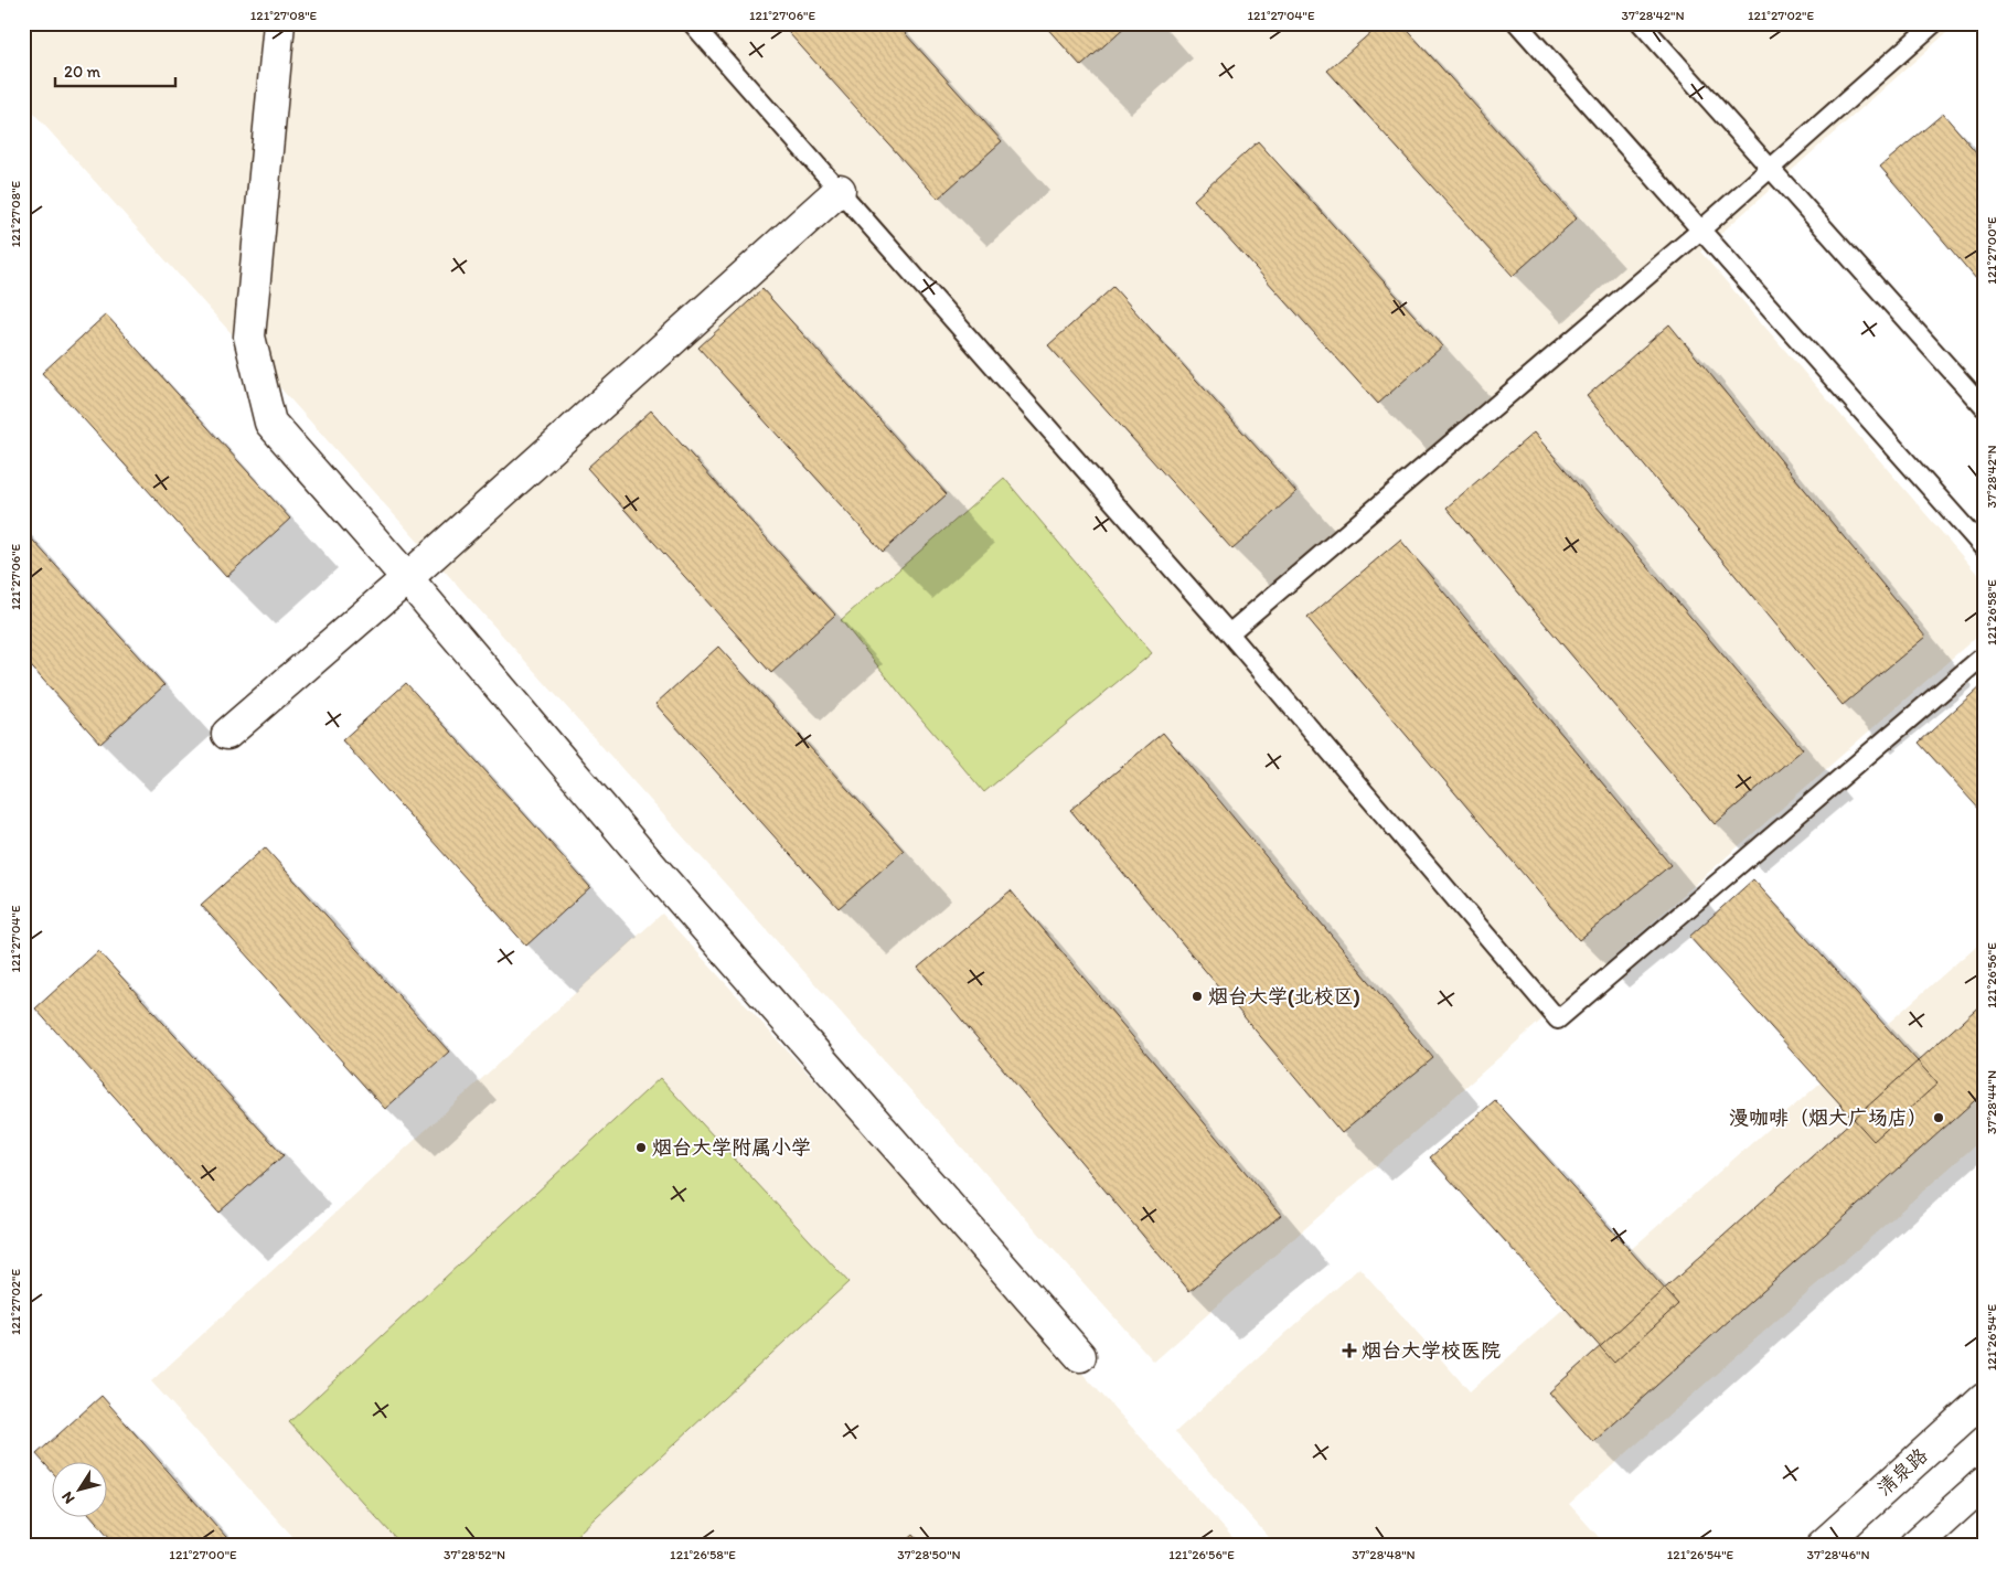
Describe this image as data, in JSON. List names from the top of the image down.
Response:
{
  "streets": {
    "street": ["清泉路"]
  },
  "places": {
    "other": ["烟台大学(北校区)", "漫咖啡（烟大广场店）", "烟台大学附属小学"],
    "health": ["烟台大学校医院"]
  },
  "scale_bar": "20 m",
  "north": "bottom left",
  "coordinates": [
    "121°27'08\"E",
    "121°27'06\"E",
    "121°27'04\"E",
    "37°28'42\"N",
    "121°27'02\"E",
    "121°27'00\"E",
    "121°26'58\"E",
    "121°26'56\"E",
    "37°28'44\"N",
    "121°26'54\"E",
    "37°28'52\"N",
    "37°28'50\"N",
    "37°28'48\"N",
    "37°28'46\"N"
  ]
}
